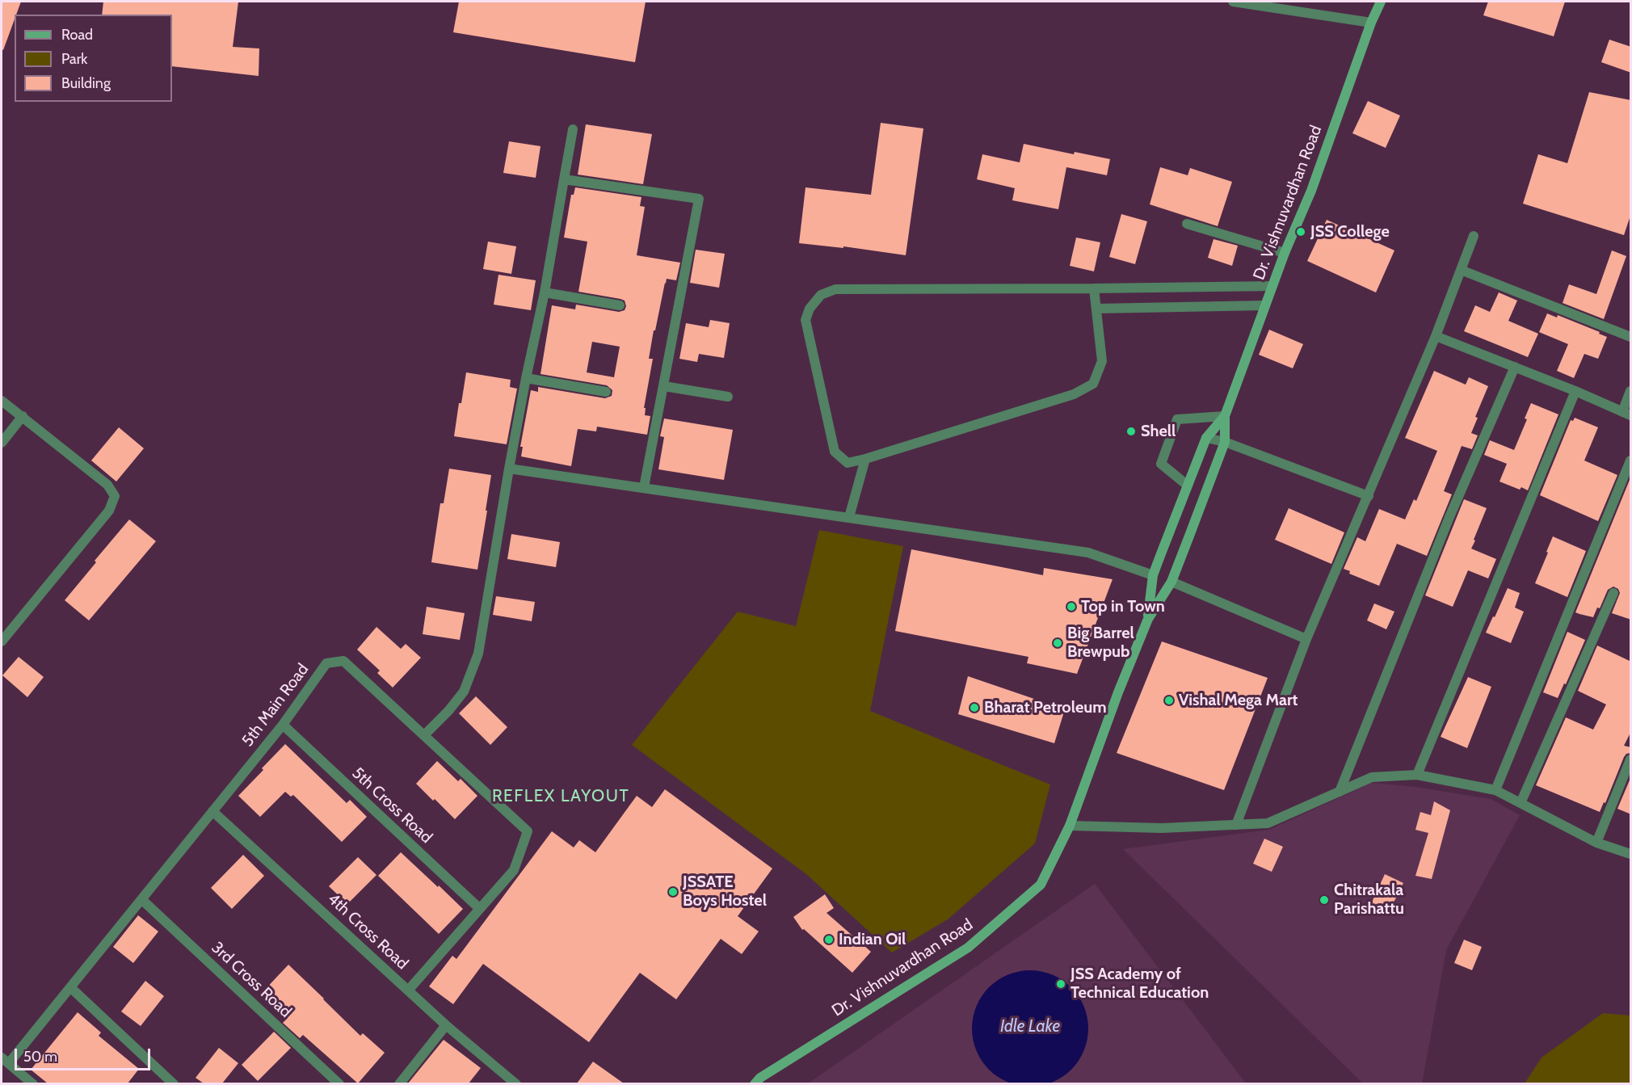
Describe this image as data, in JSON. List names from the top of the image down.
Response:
{
  "streets": {
    "main road": ["Dr. Vishnuvardhan Road"],
    "street": [
      "5th Main Road",
      "5th Cross Road",
      "4th Cross Road",
      "3rd Cross Road"
    ]
  },
  "crossings": [
    ["5th Main Road", "5th Cross Road"],
    ["5th Main Road", "4th Cross Road"],
    ["5th Main Road", "3rd Cross Road"]
  ],
  "districts": ["REFLEX LAYOUT"],
  "water": ["Idle Lake"],
  "places": [
    "JSS College",
    "Shell",
    "Top in Town",
    "Big Barrel Brewpub",
    "Vishal Mega Mart",
    "Bharat Petroleum",
    "JSSATE Boys Hostel",
    "Chitrakala Parishattu",
    "Indian Oil",
    "JSS Academy of Technical Education"
  ],
  "legend": ["Road", "Park", "Building"],
  "scale_bar": "50 m"
}
